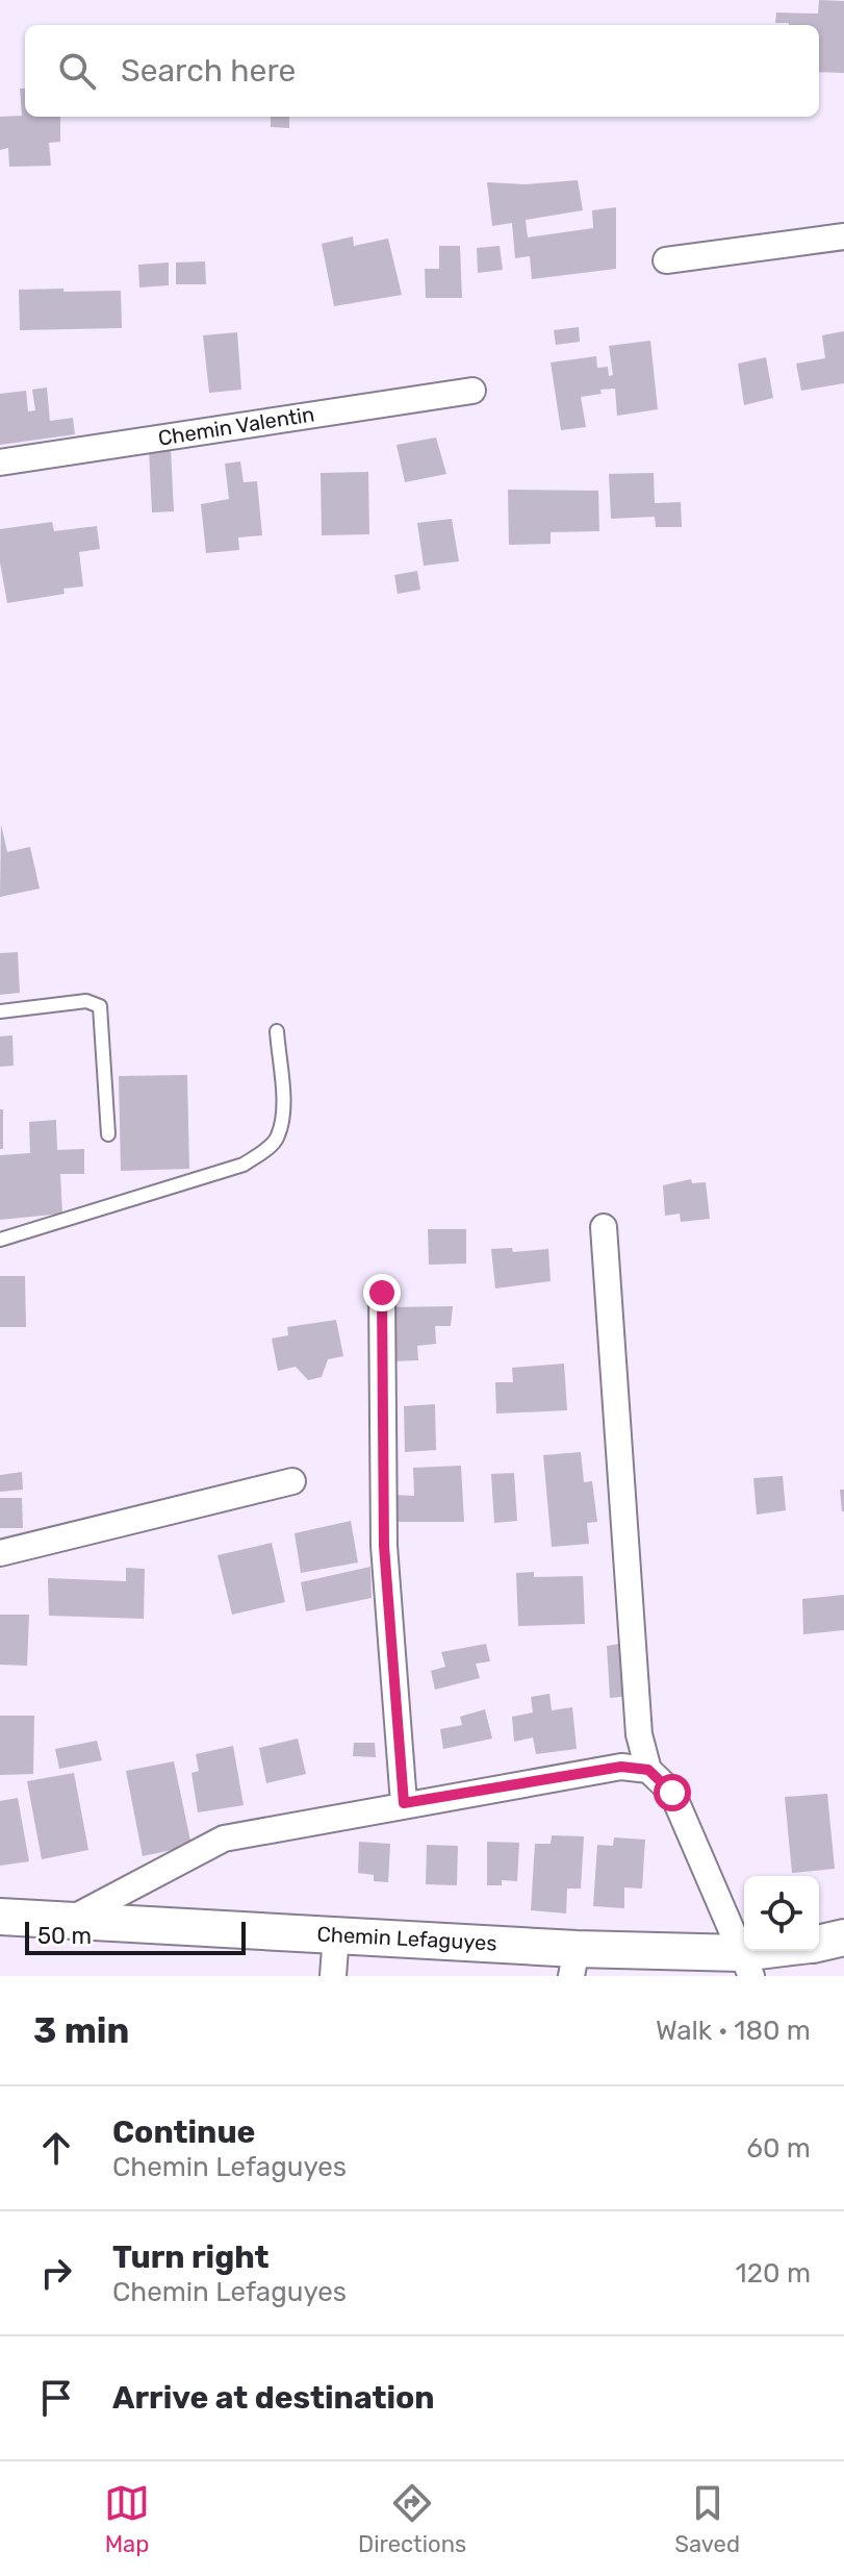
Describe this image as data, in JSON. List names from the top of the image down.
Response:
{
  "streets": {
    "main road": ["Chemin Lefaguyes"],
    "street": ["Chemin Valentin"]
  },
  "scale_bar": "50 m",
  "page": {
    "search": "Search here",
    "scale": "50 m",
    "heading": ["3 min", "Walk · 180 m"],
    "list": [
      ["Continue", "Chemin Lefaguyes", "60 m"],
      ["Turn right", "Chemin Lefaguyes", "120 m"],
      "Arrive at destination"
    ],
    "nav": ["Map", "Directions", "Saved"]
  }
}
